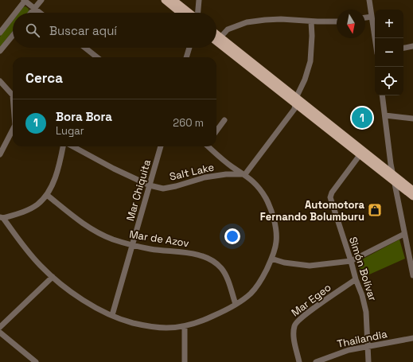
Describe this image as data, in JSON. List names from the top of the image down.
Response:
{
  "streets": {
    "street": [
      "Salt Lake",
      "Mar Chiquita",
      "Mar de Azov",
      "Simón Bolívar",
      "Mar Egeo",
      "Thailandia"
    ]
  },
  "crossings": [
    ["Salt Lake", "Mar Chiquita"],
    ["Mar Chiquita", "Mar de Azov"],
    ["Simón Bolívar", "Mar Egeo"],
    ["Simón Bolívar", "Thailandia"]
  ],
  "places": {
    "shop": ["Automotora Fernando Bolumburu"]
  },
  "north": "bottom",
  "page": {
    "map_buttons": ["+", "−"],
    "search": "Buscar aquí",
    "heading": "Cerca",
    "list": [
      {
        "mark": "1",
        "name": "Bora Bora",
        "note": "Lugar",
        "value": "260 m"
      }
    ],
    "pins": "1"
  }
}
